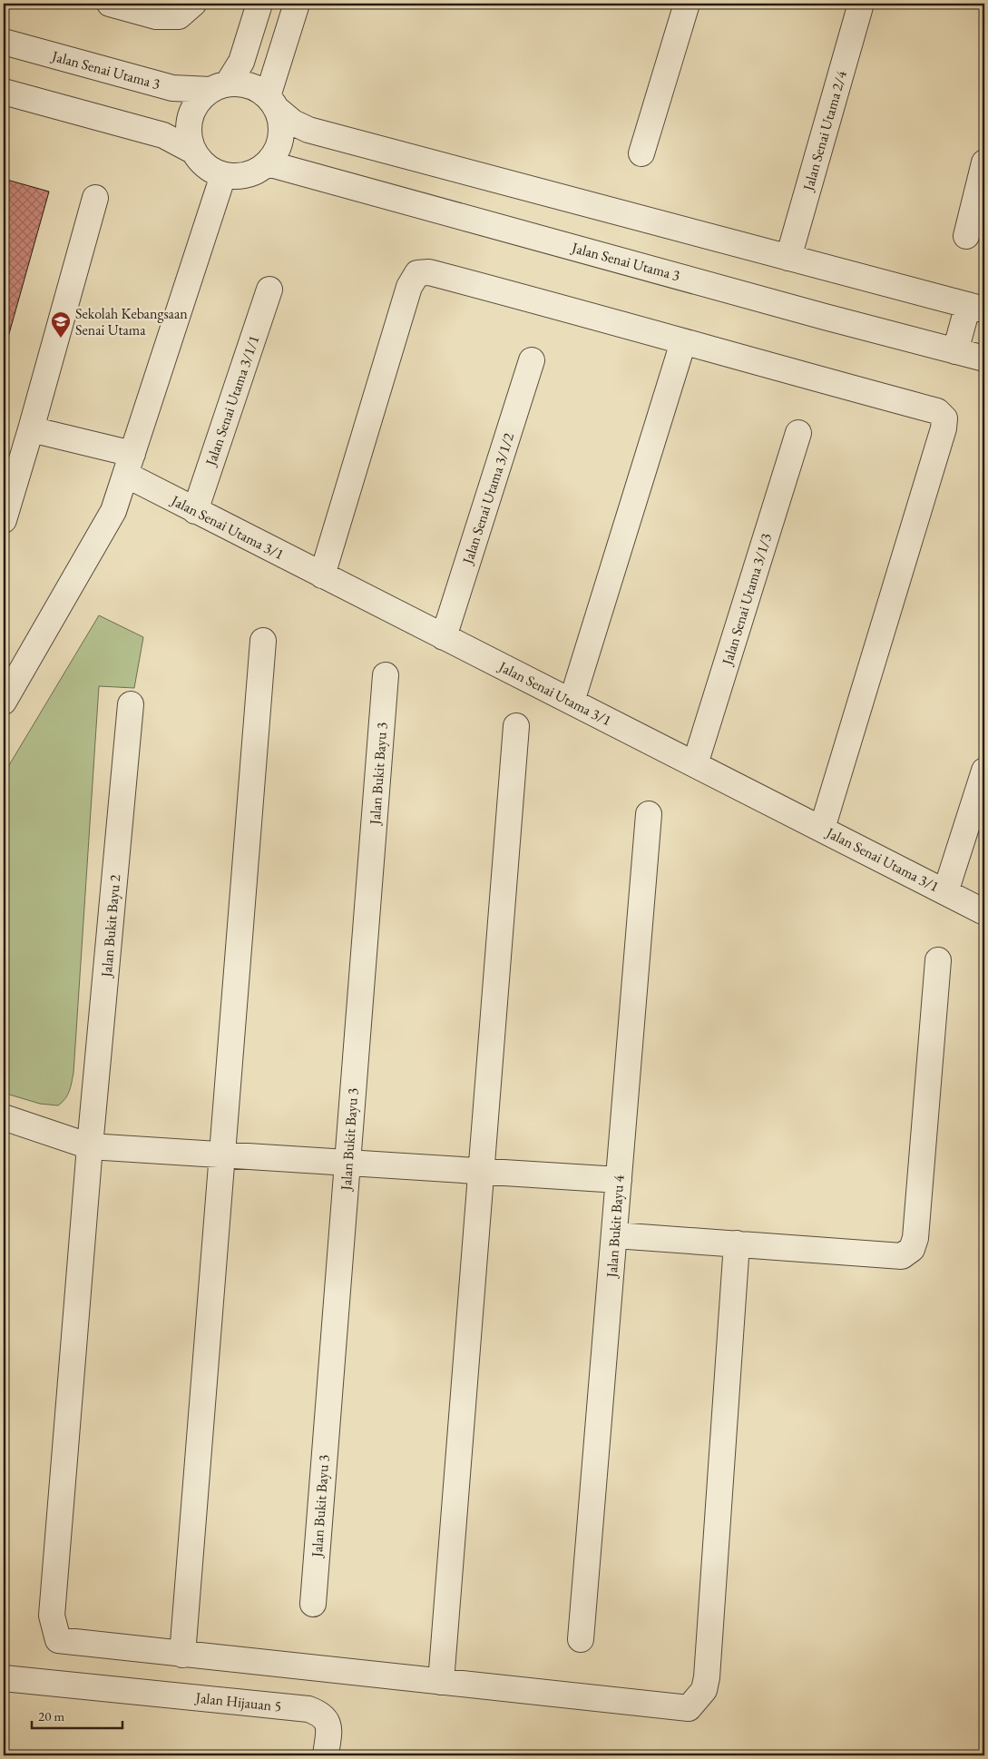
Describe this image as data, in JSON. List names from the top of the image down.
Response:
{
  "streets": {
    "street": [
      "Jalan Senai Utama 3",
      "Jalan Senai Utama 2/4",
      "Jalan Senai Utama 3/1/1",
      "Jalan Senai Utama 3/1/2",
      "Jalan Senai Utama 3/1",
      "Jalan Senai Utama 3/1/3",
      "Jalan Bukit Bayu 3",
      "Jalan Bukit Bayu 2",
      "Jalan Bukit Bayu 4",
      "Jalan Hijauan 5"
    ]
  },
  "crossings": [
    ["Jalan Senai Utama 3/1/1", "Jalan Senai Utama 3/1"],
    ["Jalan Senai Utama 3/1/2", "Jalan Senai Utama 3/1"],
    ["Jalan Senai Utama 3/1", "Jalan Senai Utama 3/1/3"]
  ],
  "places": {
    "school or university": ["Sekolah Kebangsaan Senai Utama"]
  },
  "scale_bar": "20 m"
}
